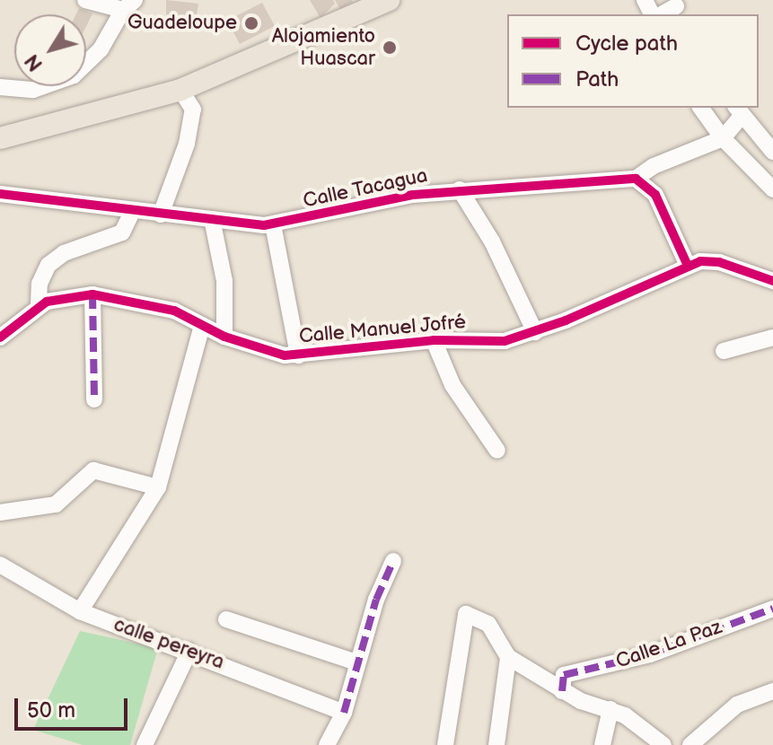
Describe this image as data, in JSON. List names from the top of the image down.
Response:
{
  "streets": {
    "street": [
      "Calle Tacagua",
      "Calle Manuel Jofré",
      "calle pereyra",
      "Calle La Paz"
    ]
  },
  "places": ["Guadeloupe", "Alojamiento Huascar"],
  "legend": ["Cycle path", "Path"],
  "scale_bar": "50 m",
  "north": "bottom left"
}
